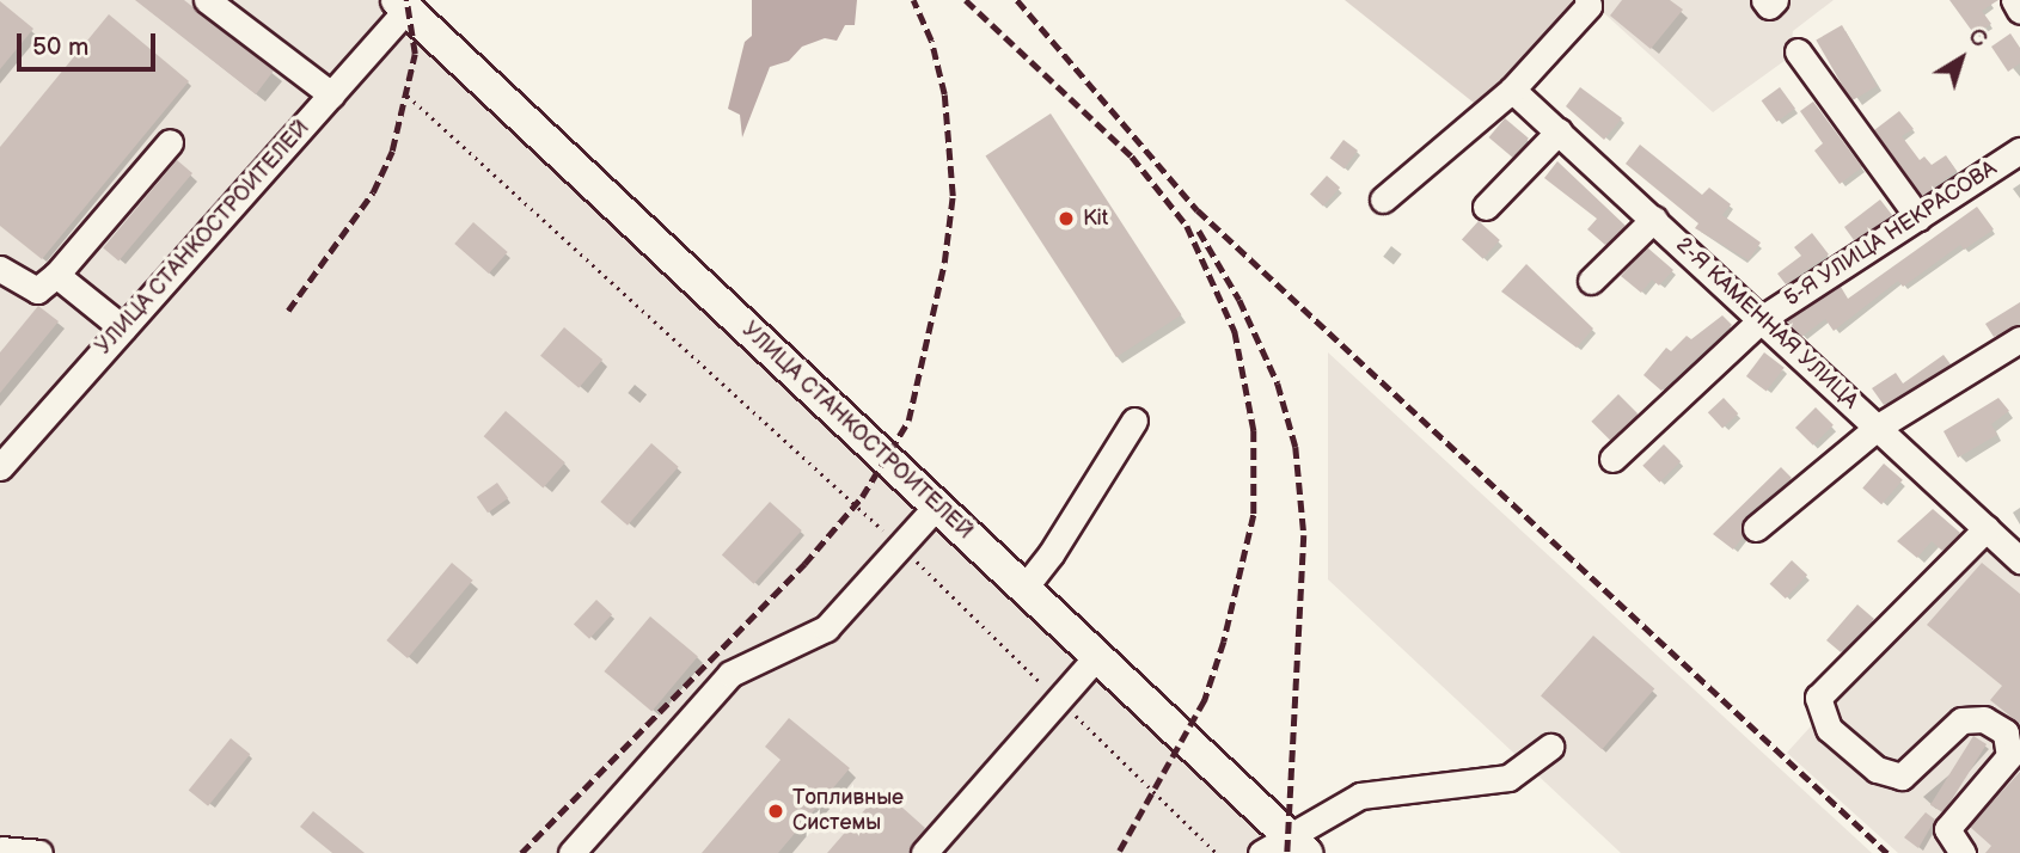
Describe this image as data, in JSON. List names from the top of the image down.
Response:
{
  "streets": {
    "main road": ["УЛИЦА СТАНКОСТРОИТЕЛЕЙ"],
    "street": ["5-Я УЛИЦА НЕКРАСОВА", "2-Я КАМЕННАЯ УЛИЦА"]
  },
  "crossings": [
    ["5-Я УЛИЦА НЕКРАСОВА", "2-Я КАМЕННАЯ УЛИЦА"]
  ],
  "places": ["Kit", "Топливные Системы"],
  "scale_bar": "50 m",
  "north": "top right"
}
